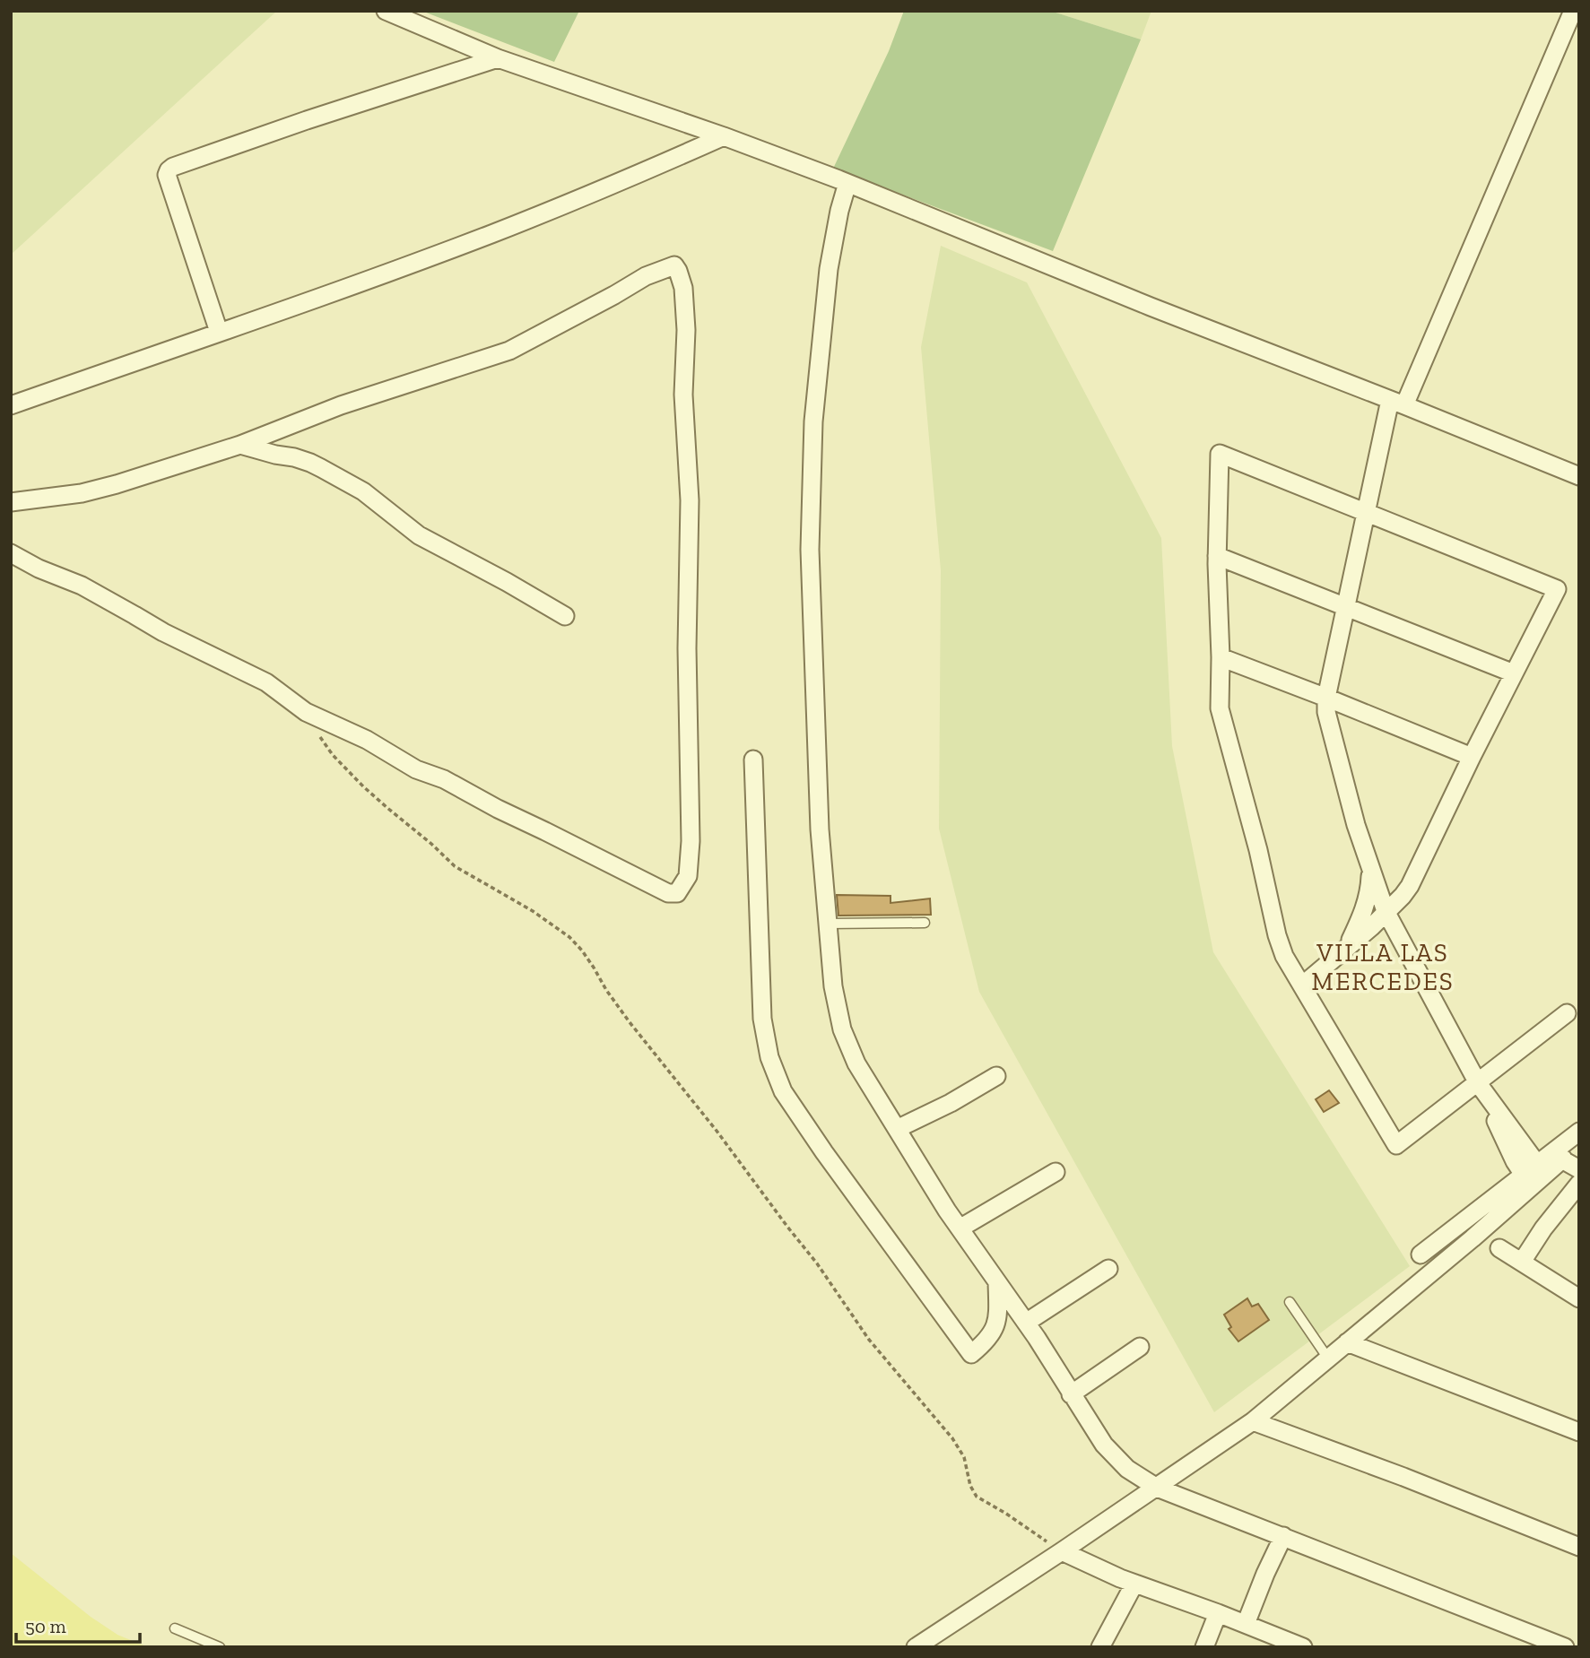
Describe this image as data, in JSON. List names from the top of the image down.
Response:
{
  "districts": ["VILLA LAS MERCEDES"],
  "scale_bar": "50 m"
}
